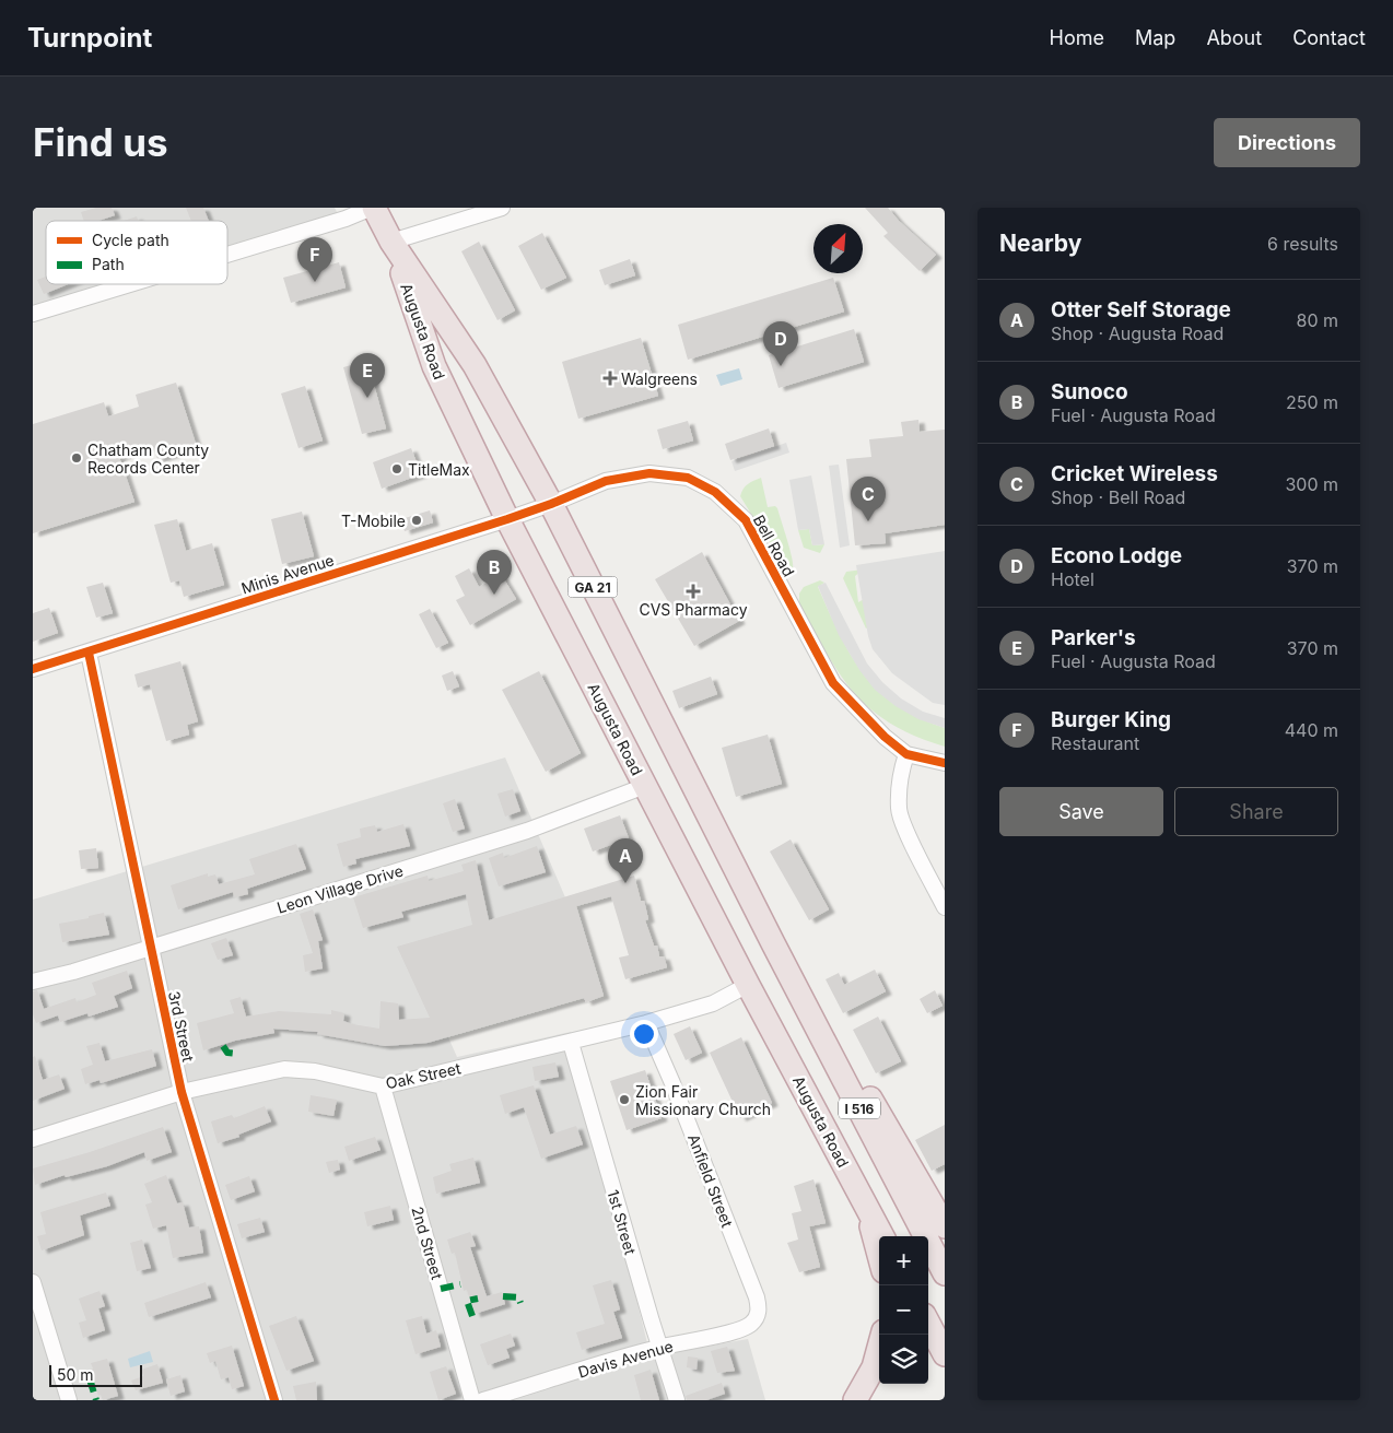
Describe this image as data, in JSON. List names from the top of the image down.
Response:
{
  "streets": {
    "highway": ["Augusta Road", "GA 21", "I 516"],
    "street": [
      "Bell Road",
      "Minis Avenue",
      "Leon Village Drive",
      "3rd Street",
      "Oak Street",
      "Anfield Street",
      "1st Street",
      "2nd Street",
      "Davis Avenue"
    ]
  },
  "crossings": [
    ["Augusta Road", "Bell Road"],
    ["Augusta Road", "Minis Avenue"],
    ["Augusta Road", "Leon Village Drive"],
    ["Augusta Road", "Oak Street"],
    ["Augusta Road", "I 516"],
    ["Bell Road", "Minis Avenue"],
    ["Minis Avenue", "3rd Street"],
    ["Leon Village Drive", "3rd Street"],
    ["3rd Street", "Oak Street"],
    ["Oak Street", "Anfield Street"],
    ["Oak Street", "1st Street"],
    ["Oak Street", "2nd Street"],
    ["Anfield Street", "Davis Avenue"],
    ["1st Street", "Davis Avenue"]
  ],
  "places": {
    "health": ["Walgreens", "CVS Pharmacy"],
    "other": [
      "Chatham County Records Center",
      "TitleMax",
      "T-Mobile",
      "Zion Fair Missionary Church"
    ]
  },
  "legend": ["Cycle path", "Path"],
  "scale_bar": "50 m",
  "north": "top right",
  "page": {
    "header": "Turnpoint",
    "nav": [
      "Home",
      "Map",
      "About",
      "Contact"
    ],
    "buttons": [
      "Directions",
      ["Save", "Share"]
    ],
    "title": "Find us",
    "heading": ["Nearby", "6 results"],
    "pins": [
      "F",
      "D",
      "E",
      "C",
      "B",
      "A"
    ],
    "list": [
      {
        "mark": "A",
        "name": "Otter Self Storage",
        "note": "Shop · Augusta Road",
        "value": "80 m"
      },
      {
        "mark": "B",
        "name": "Sunoco",
        "note": "Fuel · Augusta Road",
        "value": "250 m"
      },
      {
        "mark": "C",
        "name": "Cricket Wireless",
        "note": "Shop · Bell Road",
        "value": "300 m"
      },
      {
        "mark": "D",
        "name": "Econo Lodge",
        "note": "Hotel",
        "value": "370 m"
      },
      {
        "mark": "E",
        "name": "Parker's",
        "note": "Fuel · Augusta Road",
        "value": "370 m"
      },
      {
        "mark": "F",
        "name": "Burger King",
        "note": "Restaurant",
        "value": "440 m"
      }
    ],
    "map_buttons": ["+", "−"],
    "scale": "50 m"
  }
}
